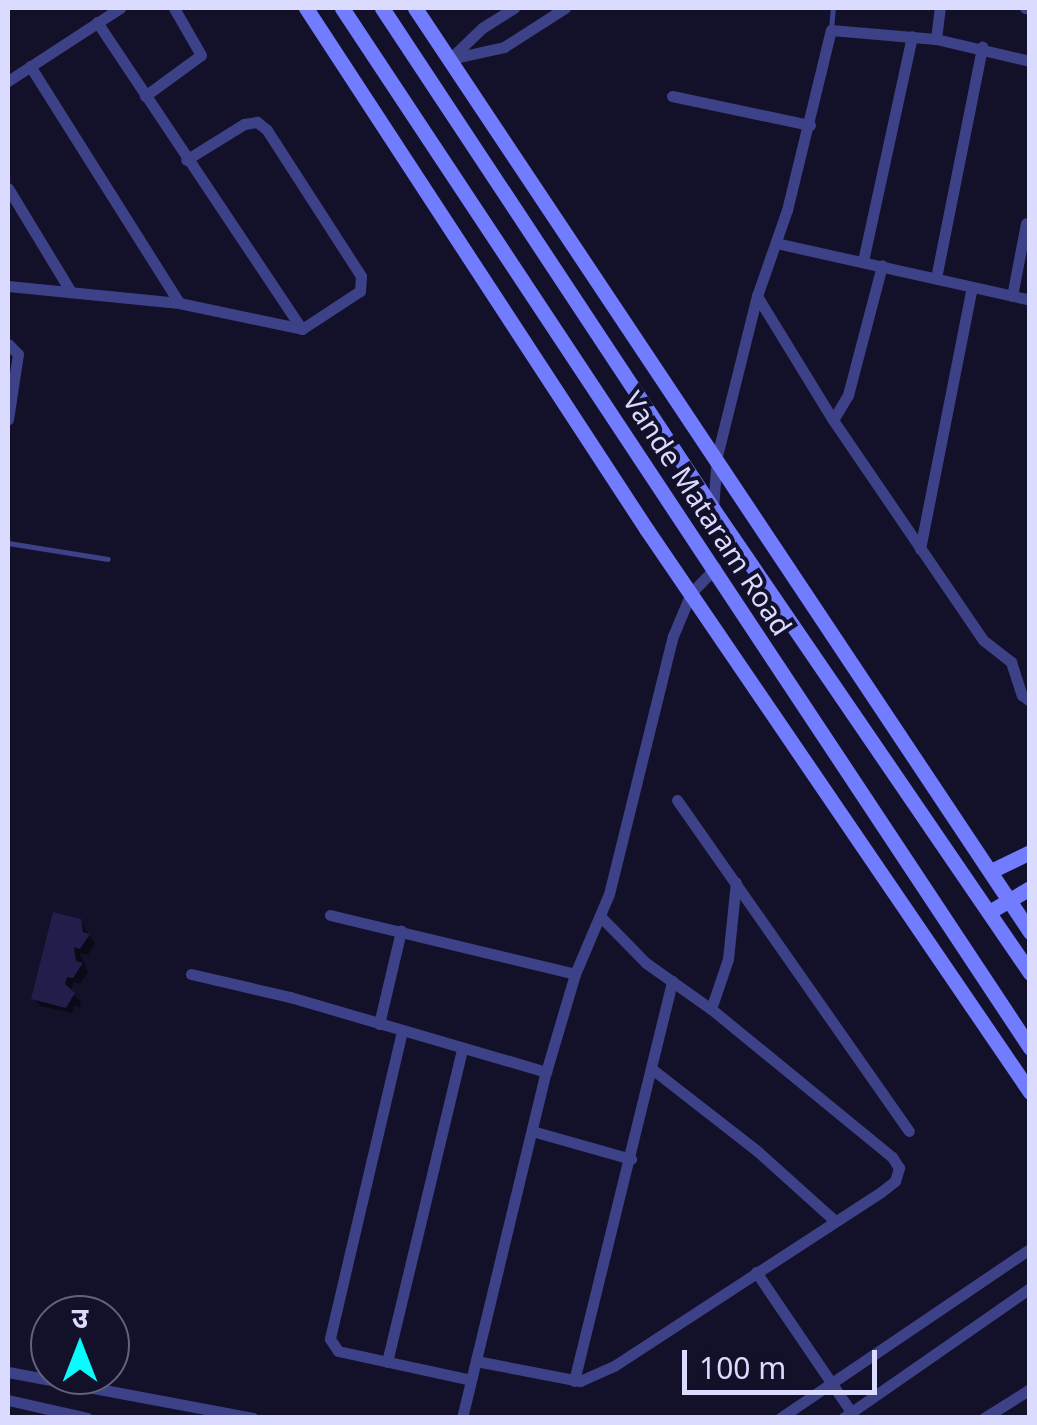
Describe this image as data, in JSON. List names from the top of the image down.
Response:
{
  "streets": {
    "street": ["Vande Mataram Road"]
  },
  "scale_bar": "100 m",
  "north": "top"
}
